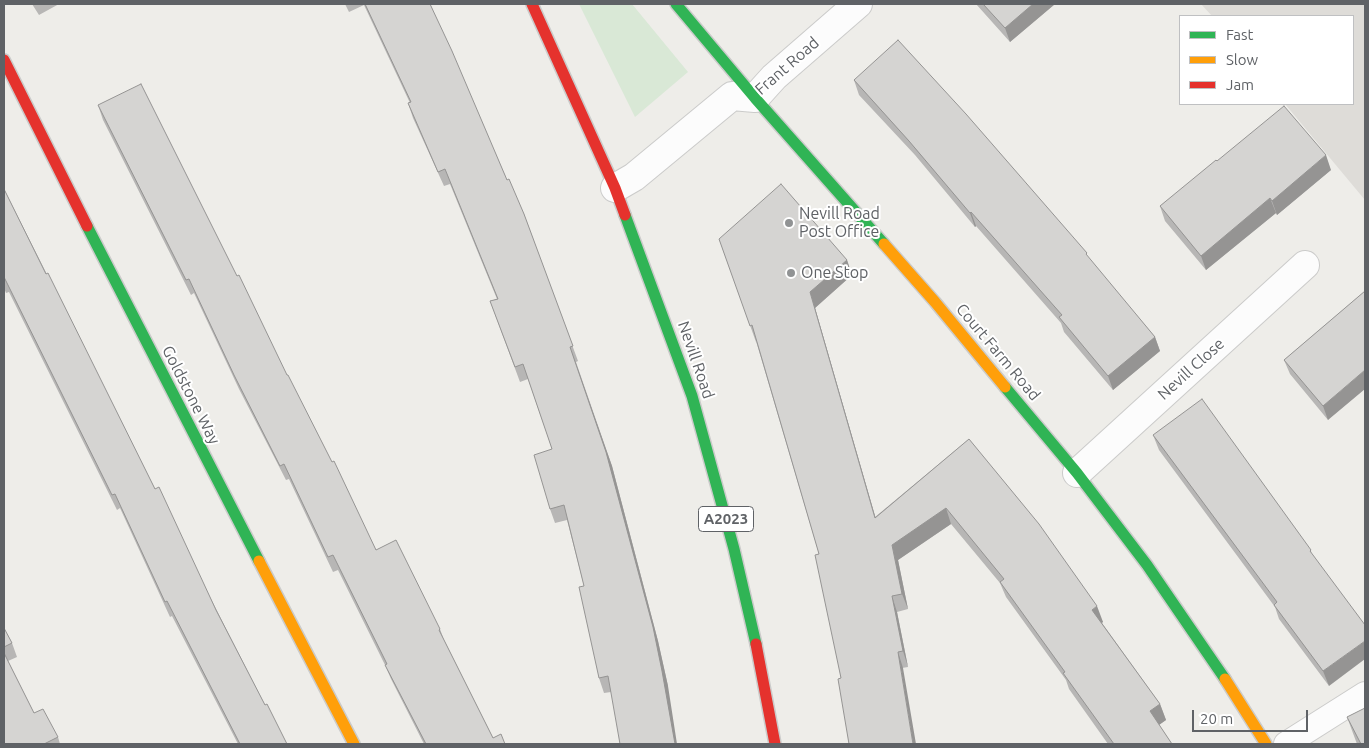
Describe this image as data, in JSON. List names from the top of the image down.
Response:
{
  "streets": {
    "street": [
      "Frant Road",
      "Court Farm Road",
      "Nevill Road",
      "Nevill Close",
      "Goldstone Way",
      "A2023"
    ]
  },
  "crossings": [
    ["Frant Road", "Court Farm Road"],
    ["Frant Road", "Nevill Road"],
    ["Court Farm Road", "Nevill Close"]
  ],
  "places": ["Nevill Road Post Office", "One Stop"],
  "legend": ["Fast", "Slow", "Jam"],
  "scale_bar": "20 m"
}
